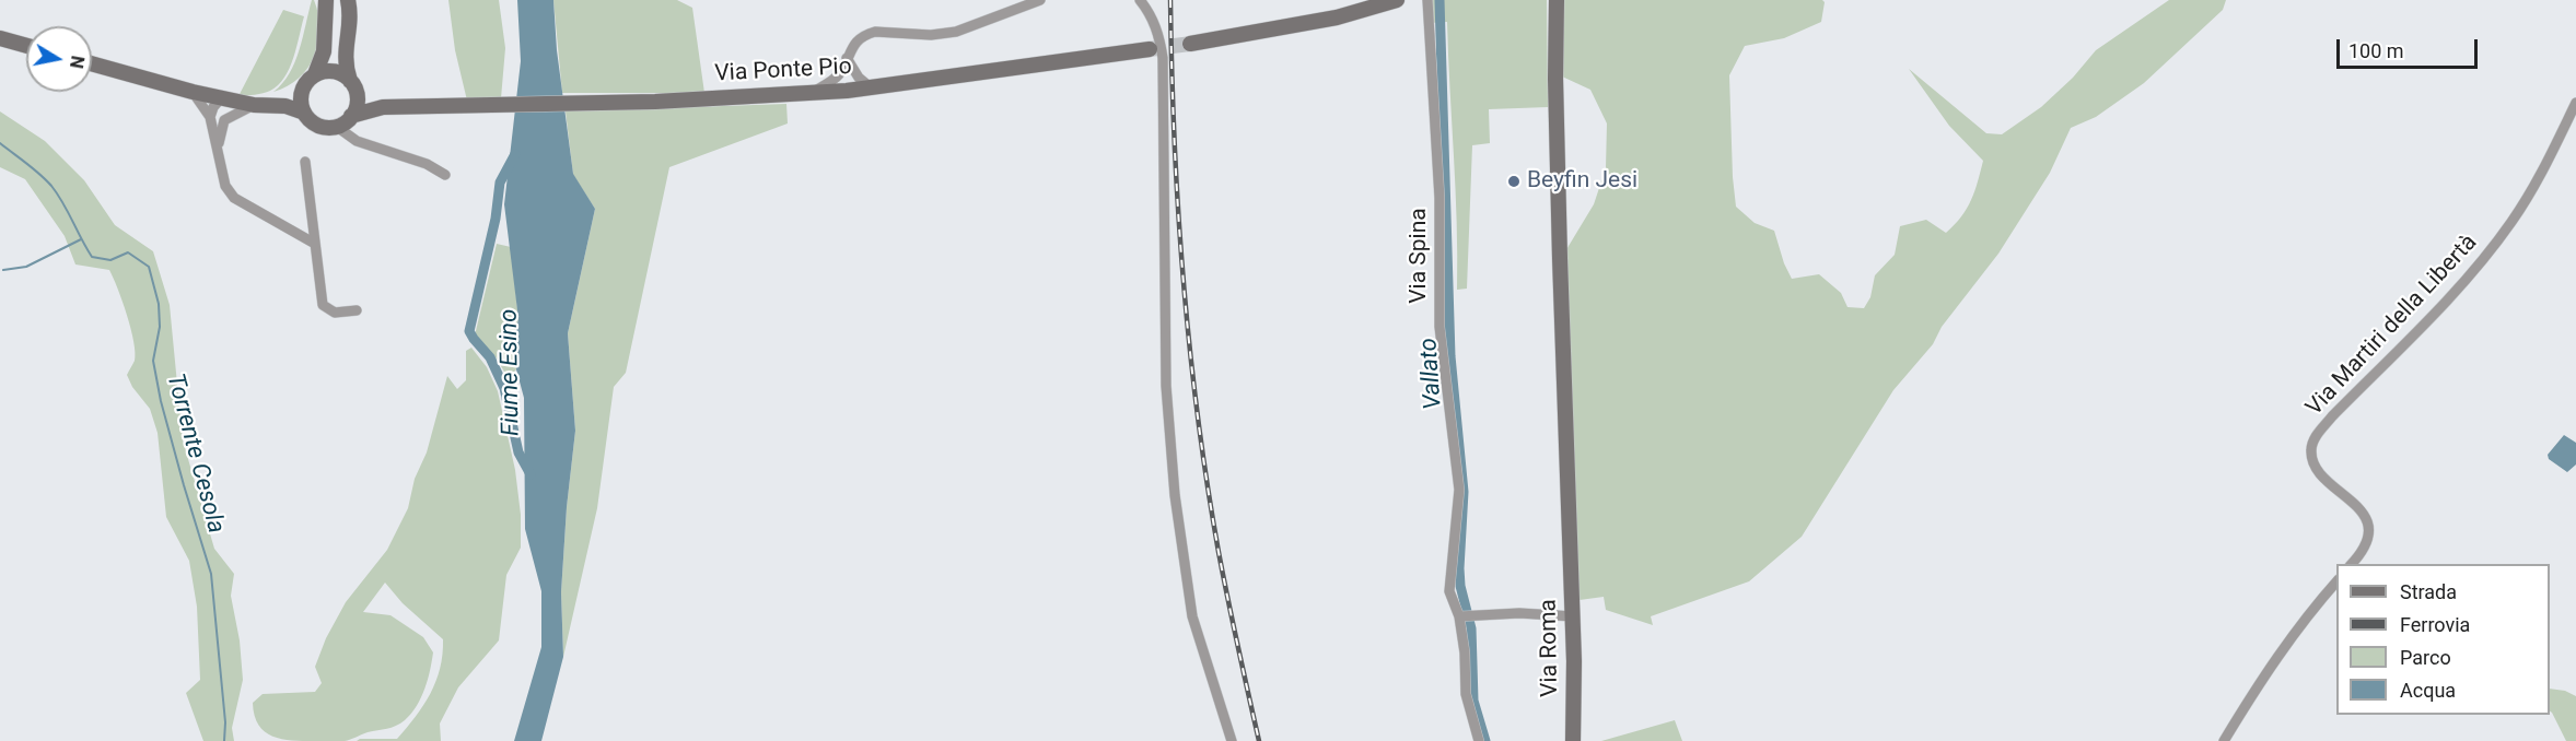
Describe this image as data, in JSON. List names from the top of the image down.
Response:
{
  "streets": {
    "main road": ["Via Ponte Pio", "Via Roma"],
    "street": ["Via Spina", "Via Martiri della Libertà"]
  },
  "water": ["Fiume Esino", "Vallato", "Torrente Cesola"],
  "places": ["Beyfin Jesi"],
  "legend": [
    "Strada",
    "Ferrovia",
    "Parco",
    "Acqua"
  ],
  "scale_bar": "100 m",
  "north": "right"
}
